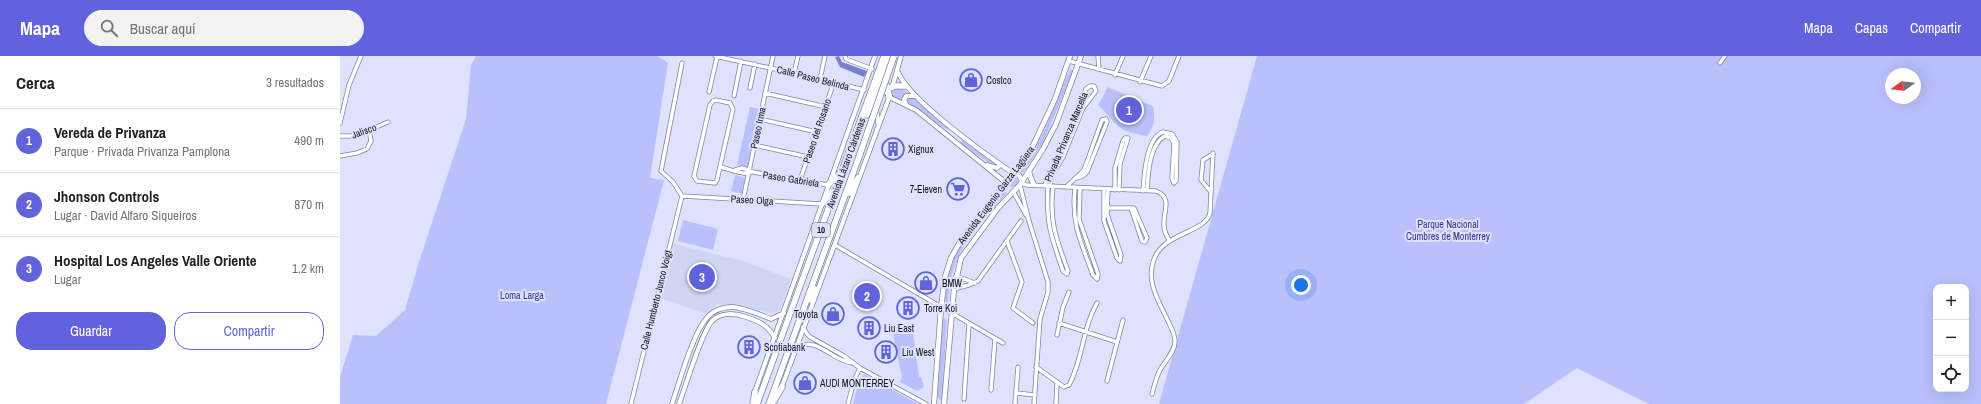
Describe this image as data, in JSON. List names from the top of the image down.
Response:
{
  "streets": {
    "highway": ["Avenida Lázaro Cárdenas", "10"],
    "main road": ["Avenida Eugenio Garza Lagüera"],
    "street": [
      "Calle Paseo Belinda",
      "Paseo Irma",
      "Jalisco",
      "Paseo del Rosario",
      "Privada Privanza Marcella",
      "Paseo Gabriela",
      "Paseo Olga",
      "Calle Humberto Junco Voigt"
    ]
  },
  "crossings": [
    ["Calle Paseo Belinda", "Paseo Irma"],
    ["Calle Paseo Belinda", "Paseo del Rosario"],
    ["Calle Paseo Belinda", "Avenida Lázaro Cárdenas"],
    ["Paseo Irma", "Paseo Gabriela"],
    ["Paseo Irma", "Paseo Olga"],
    ["Paseo del Rosario", "Paseo Gabriela"],
    ["Avenida Lázaro Cárdenas", "Paseo Gabriela"],
    ["Avenida Lázaro Cárdenas", "Paseo Olga"],
    ["Paseo Olga", "Calle Humberto Junco Voigt"]
  ],
  "parks": ["Parque Nacional Cumbres de Monterrey", "Loma Larga"],
  "places": {
    "shop": [
      "Costco",
      "BMW",
      "Toyota",
      "AUDI MONTERREY"
    ],
    "building": [
      "Xignux",
      "Torre Koi",
      "Liu East",
      "Scotiabank",
      "Liu West"
    ],
    "supermarket": ["7-Eleven"]
  },
  "north": "left",
  "page": {
    "header": "Mapa",
    "search": "Buscar aquí",
    "nav": ["Mapa", "Capas", "Compartir"],
    "heading": ["Cerca", "3 resultados"],
    "pins": ["1", "3", "2"],
    "list": [
      {
        "mark": "1",
        "name": "Vereda de Privanza",
        "note": "Parque · Privada Privanza Pamplona",
        "value": "490 m"
      },
      {
        "mark": "2",
        "name": "Jhonson Controls",
        "note": "Lugar · David Alfaro Siqueiros",
        "value": "870 m"
      },
      {
        "mark": "3",
        "name": "Hospital Los Angeles Valle Oriente",
        "note": "Lugar",
        "value": "1.2 km"
      }
    ],
    "map_buttons": ["+", "−"],
    "buttons": ["Guardar", "Compartir"]
  }
}
